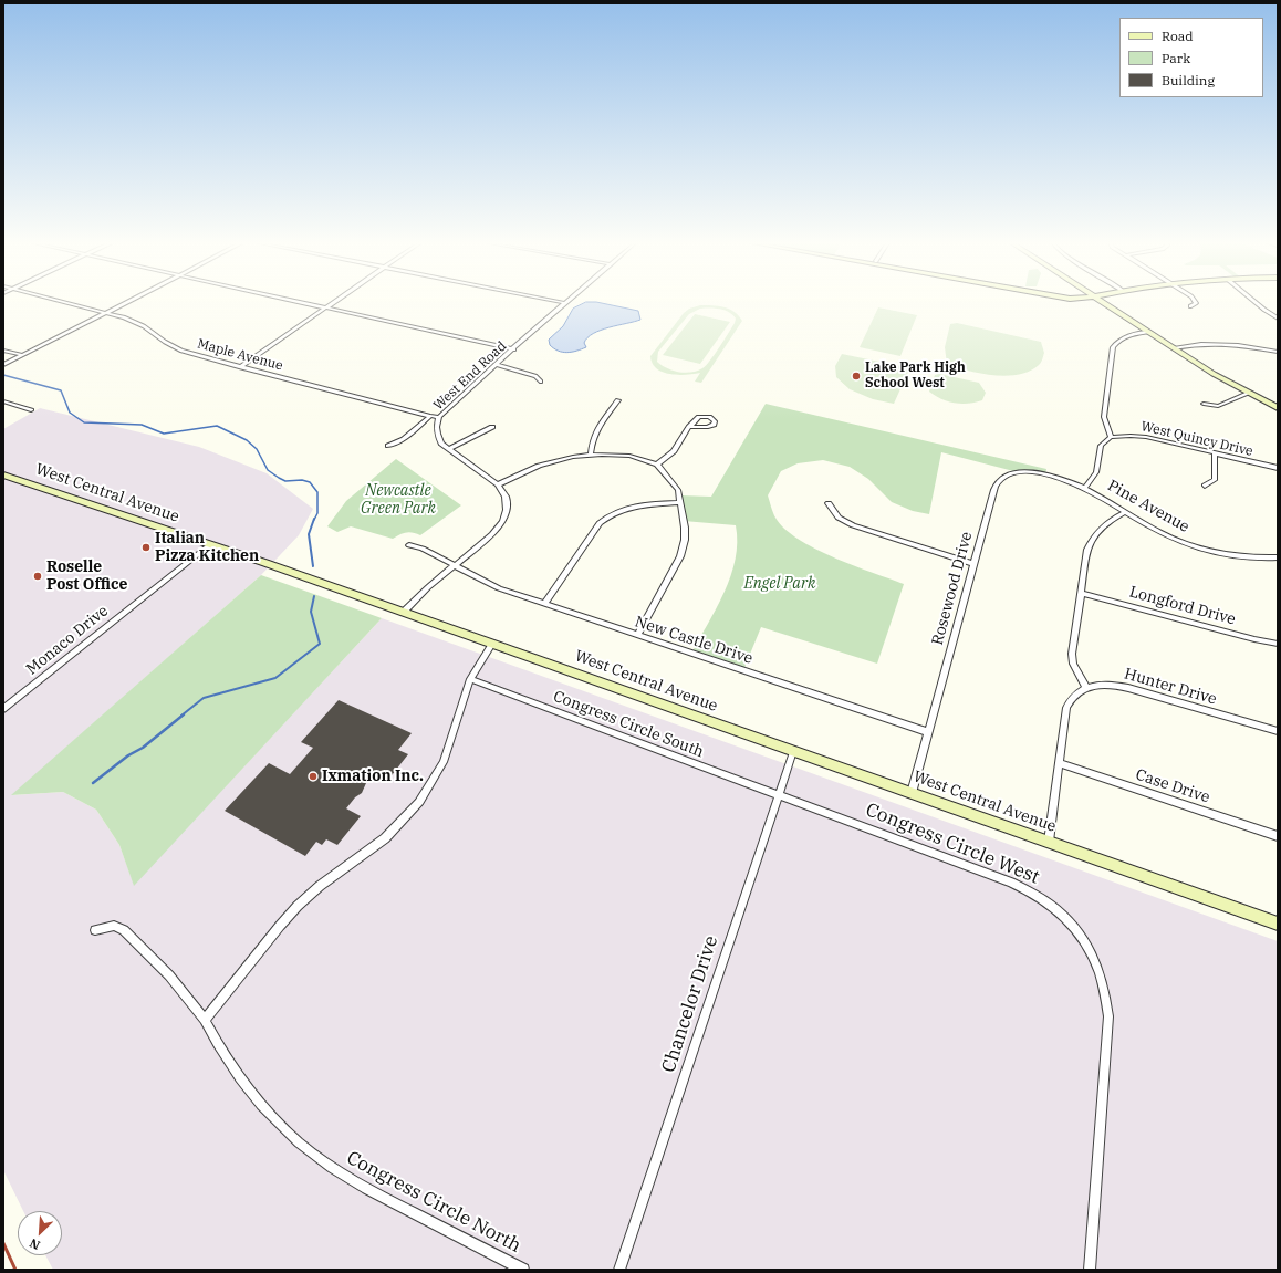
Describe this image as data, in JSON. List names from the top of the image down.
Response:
{
  "streets": {
    "street": [
      "Maple Avenue",
      "West End Road",
      "West Quincy Drive",
      "West Central Avenue",
      "Pine Avenue",
      "Rosewood Drive",
      "Longford Drive",
      "Monaco Drive",
      "New Castle Drive",
      "Hunter Drive",
      "Congress Circle South",
      "Case Drive",
      "Congress Circle West",
      "Chancelor Drive",
      "Congress Circle North"
    ]
  },
  "crossings": [
    ["Maple Avenue", "West End Road"],
    ["West Central Avenue", "Rosewood Drive"],
    ["West Central Avenue", "Monaco Drive"],
    ["West Central Avenue", "Chancelor Drive"],
    ["Pine Avenue", "Rosewood Drive"],
    ["Rosewood Drive", "New Castle Drive"],
    ["Congress Circle South", "Congress Circle West"],
    ["Congress Circle South", "Chancelor Drive"],
    ["Congress Circle West", "Chancelor Drive"]
  ],
  "parks": ["Newcastle Green Park", "Engel Park"],
  "places": [
    "Lake Park High School West",
    "Italian Pizza Kitchen",
    "Roselle Post Office",
    "Ixmation Inc."
  ],
  "legend": ["Road", "Park", "Building"],
  "north": "bottom left"
}
